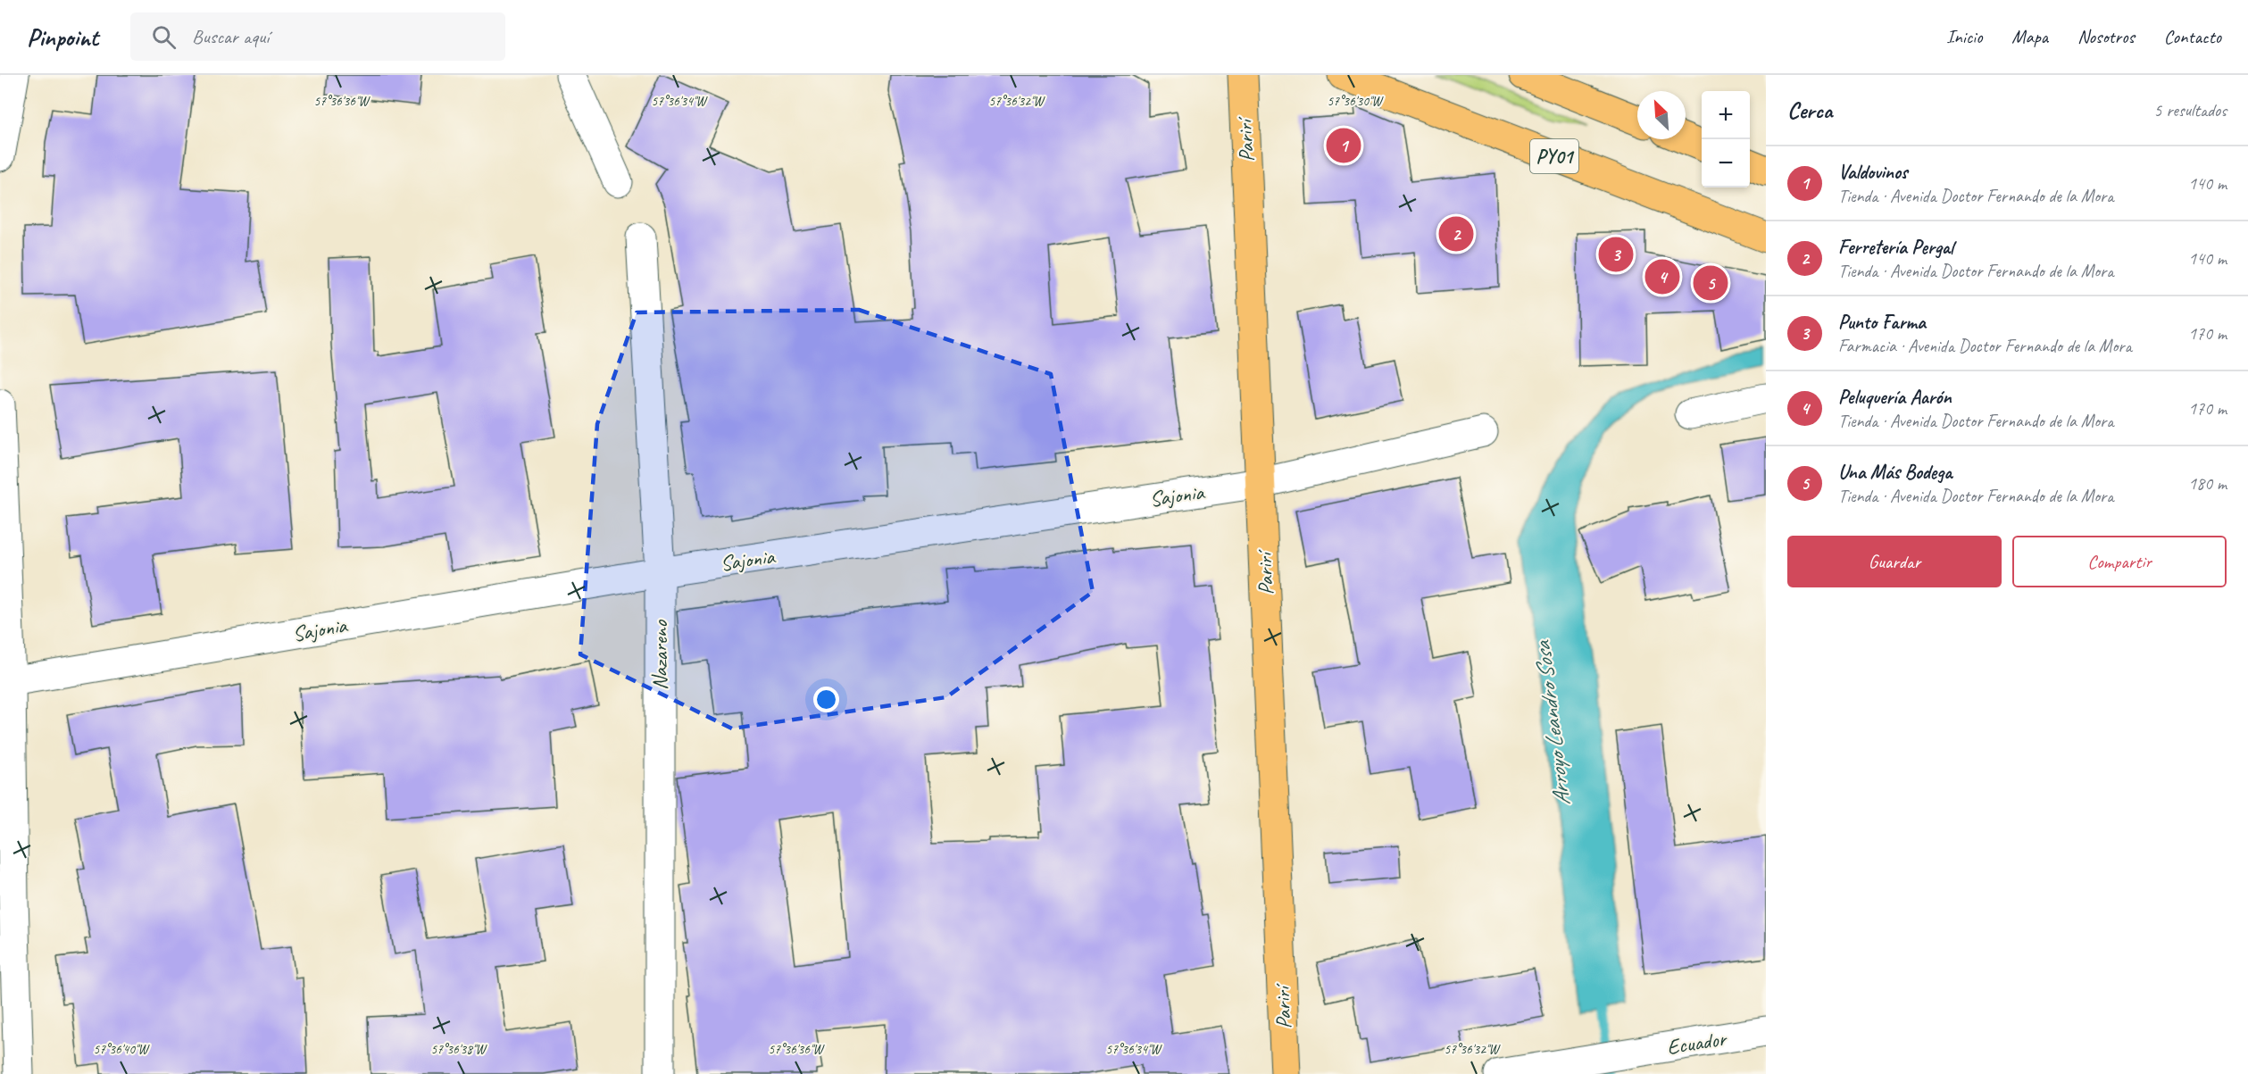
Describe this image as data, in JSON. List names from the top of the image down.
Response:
{
  "streets": {
    "main road": ["Parirí", "PY01"],
    "street": ["Sajonia", "Nazareno", "Ecuador"]
  },
  "crossings": [
    ["Parirí", "Sajonia"],
    ["Sajonia", "Nazareno"]
  ],
  "water": ["Arroyo Leandro Sosa"],
  "north": "top left",
  "page": {
    "header": "Pinpoint",
    "search": "Buscar aquí",
    "nav": [
      "Inicio",
      "Mapa",
      "Nosotros",
      "Contacto"
    ],
    "heading": ["Cerca", "5 resultados"],
    "map_buttons": ["+", "−"],
    "pins": [
      "1",
      "2",
      "3",
      "4",
      "5"
    ],
    "list": [
      {
        "mark": "1",
        "name": "Valdovinos",
        "note": "Tienda · Avenida Doctor Fernando de la Mora",
        "value": "140 m"
      },
      {
        "mark": "2",
        "name": "Ferretería Pergal",
        "note": "Tienda · Avenida Doctor Fernando de la Mora",
        "value": "140 m"
      },
      {
        "mark": "3",
        "name": "Punto Farma",
        "note": "Farmacia · Avenida Doctor Fernando de la Mora",
        "value": "170 m"
      },
      {
        "mark": "4",
        "name": "Peluquería Aarón",
        "note": "Tienda · Avenida Doctor Fernando de la Mora",
        "value": "170 m"
      },
      {
        "mark": "5",
        "name": "Una Más Bodega",
        "note": "Tienda · Avenida Doctor Fernando de la Mora",
        "value": "180 m"
      }
    ],
    "buttons": ["Guardar", "Compartir"]
  },
  "coordinates": [
    "57°36'36\"W",
    "57°36'34\"W",
    "57°36'32\"W",
    "57°36'30\"W",
    "57°36'40\"W",
    "57°36'38\"W"
  ]
}
